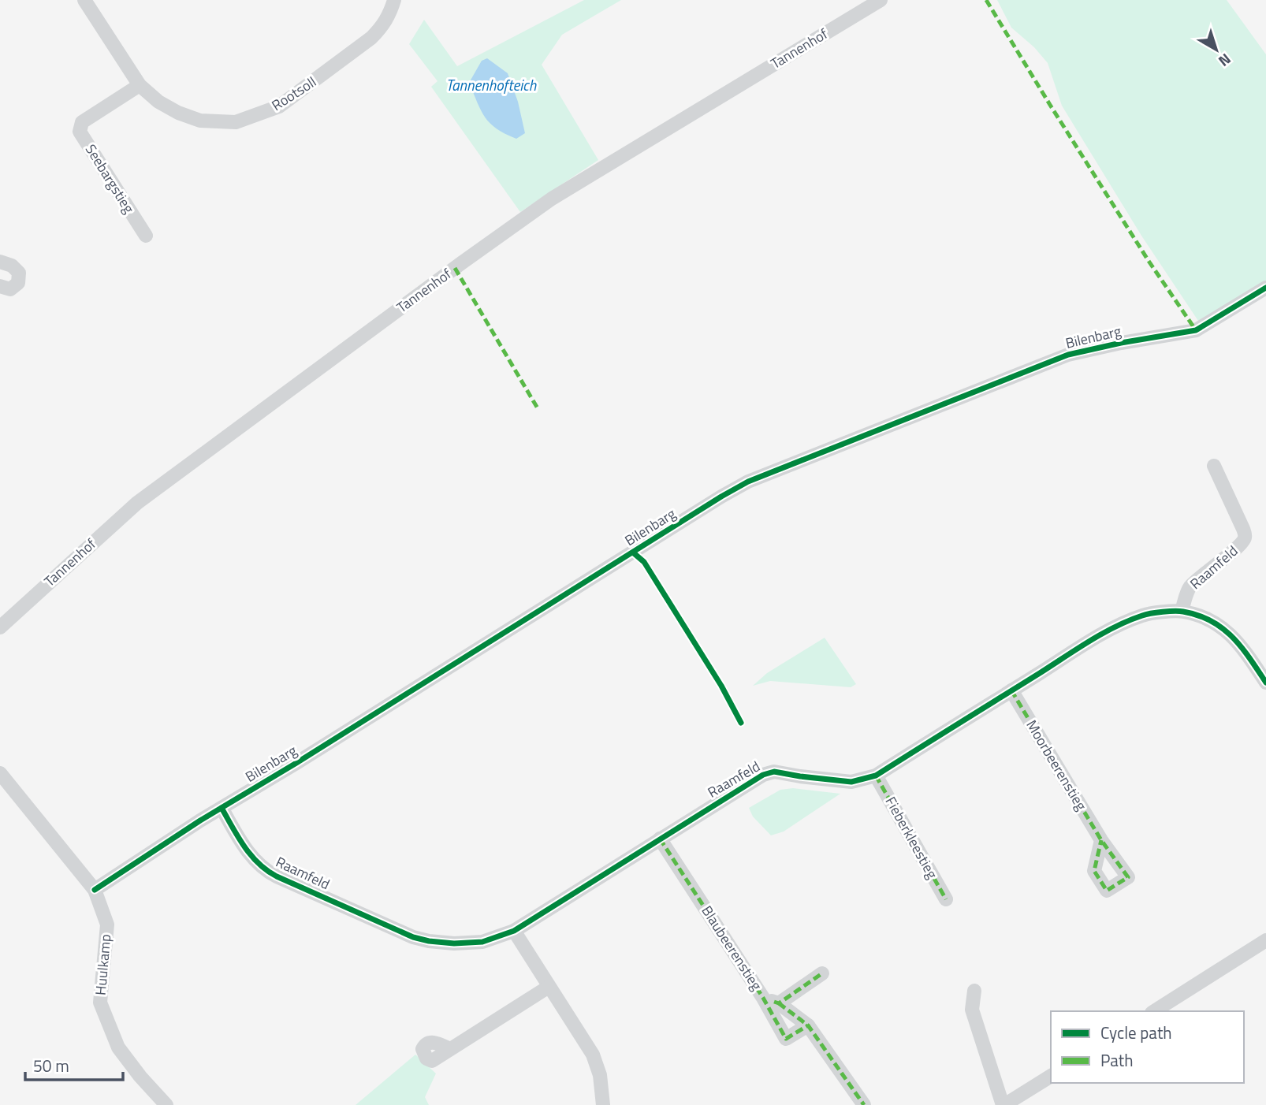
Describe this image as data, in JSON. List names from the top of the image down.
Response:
{
  "streets": {
    "street": [
      "Tannenhof",
      "Rootsoll",
      "Seebargstieg",
      "Bilenbarg",
      "Raamfeld",
      "Moorbeerenstieg",
      "Fieberkleestieg",
      "Blaubeerenstieg",
      "Huulkamp"
    ]
  },
  "crossings": [
    ["Rootsoll", "Seebargstieg"],
    ["Bilenbarg", "Raamfeld"],
    ["Bilenbarg", "Huulkamp"],
    ["Raamfeld", "Moorbeerenstieg"],
    ["Raamfeld", "Fieberkleestieg"],
    ["Raamfeld", "Blaubeerenstieg"]
  ],
  "water": ["Tannenhofteich"],
  "legend": ["Cycle path", "Path"],
  "scale_bar": "50 m",
  "north": "bottom right"
}
